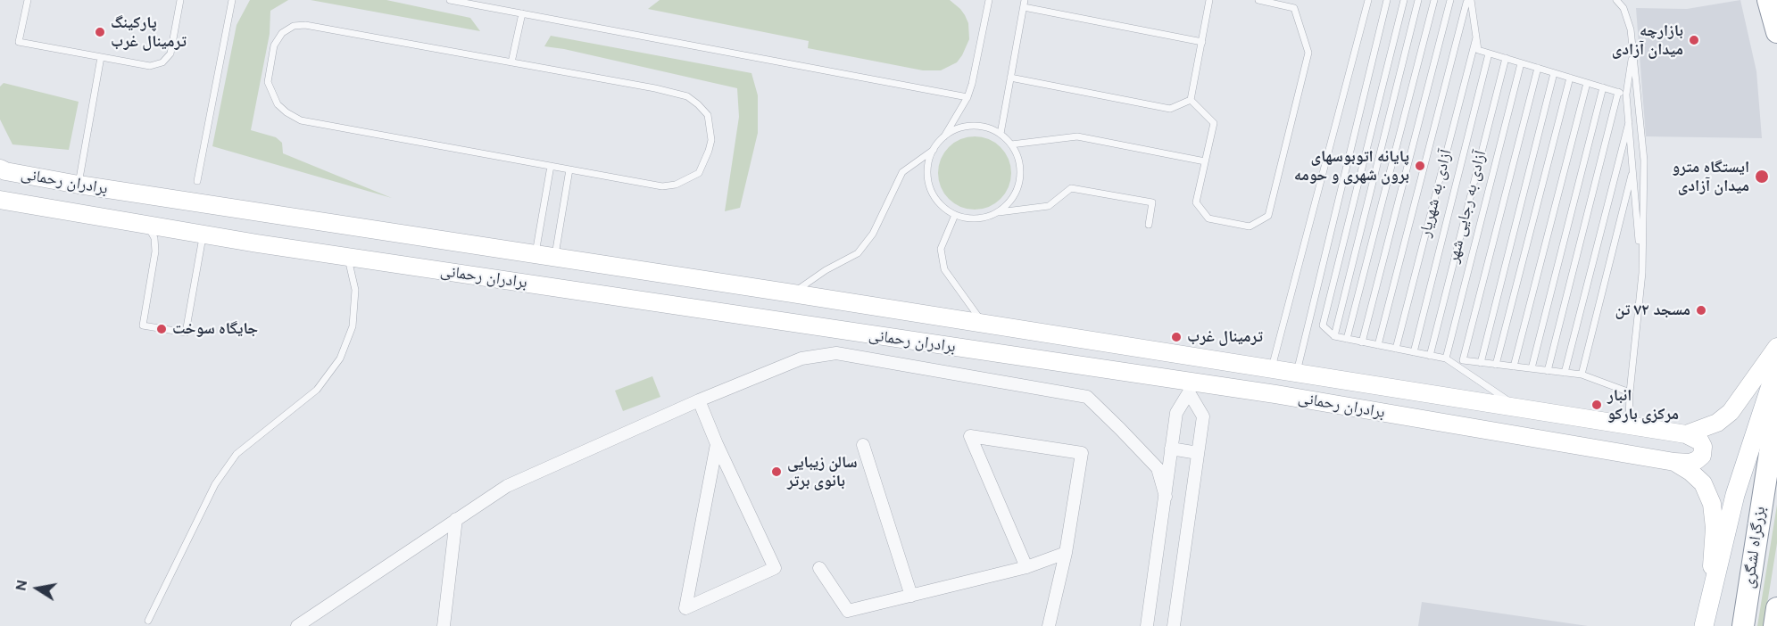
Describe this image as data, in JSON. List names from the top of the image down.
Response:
{
  "streets": {
    "highway": ["بزرگراه لشگری"],
    "main road": ["برادران رحمانی"],
    "lane": ["آزادی به شهریار", "آزادی به رجایی شهر"]
  },
  "places": [
    "پارکینگ ترمینال غرب",
    "بازارچه میدان آزادی",
    "پایانه اتوبوسهای برون شهری و حومه",
    "ایستگاه مترو میدان آزادی",
    "مسجد ۷۲ تن",
    "جایگاه سوخت",
    "ترمینال غرب",
    "انبار مرکزی بارکو",
    "سالن زیبایی بانوی برتر"
  ],
  "north": "left"
}
